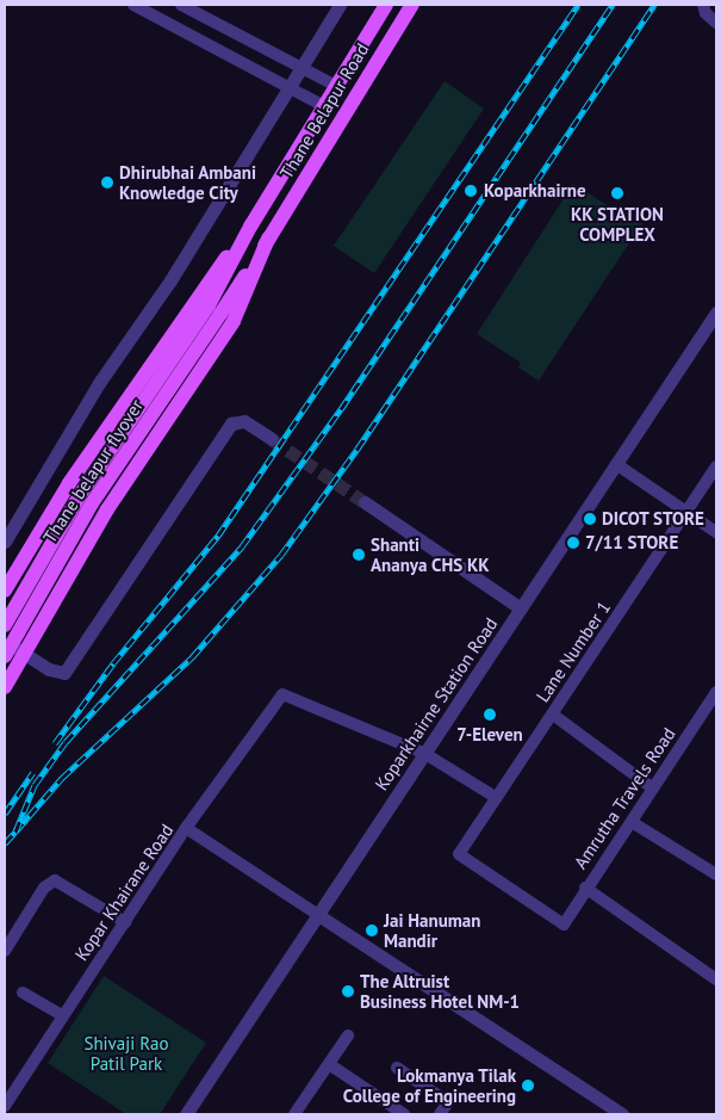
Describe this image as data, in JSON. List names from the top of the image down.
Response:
{
  "streets": {
    "main road": ["Thane Belapur Road", "Thane belapur flyover"],
    "street": [
      "Lane Number 1",
      "Koparkhairne Station Road",
      "Amrutha Travels Road",
      "Kopar Khairane Road"
    ]
  },
  "crossings": [
    ["Lane Number 1", "Amrutha Travels Road"],
    ["Koparkhairne Station Road", "Kopar Khairane Road"]
  ],
  "parks": ["Shivaji Rao Patil Park"],
  "places": [
    "Dhirubhai Ambani Knowledge City",
    "Koparkhairne",
    "KK STATION COMPLEX",
    "DICOT STORE",
    "7/11 STORE",
    "Shanti Ananya CHS KK",
    "7-Eleven",
    "Jai Hanuman Mandir",
    "The Altruist Business Hotel NM-1",
    "Lokmanya Tilak College of Engineering"
  ]
}
